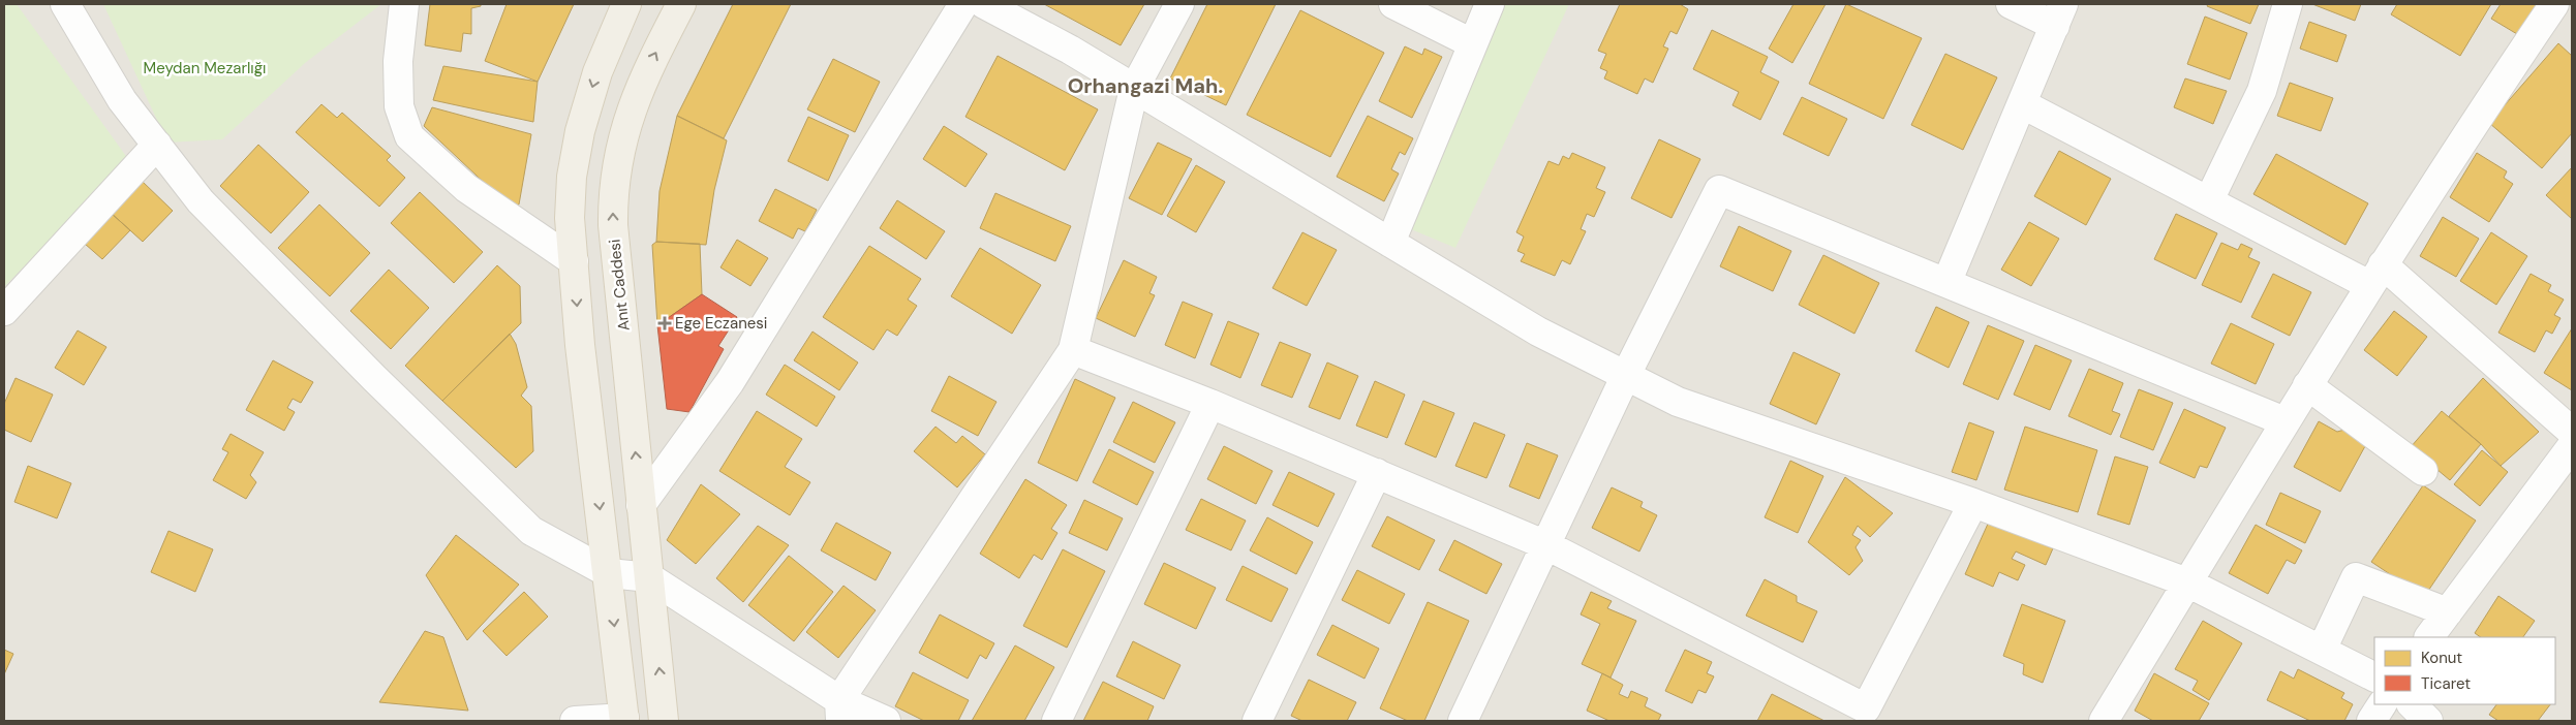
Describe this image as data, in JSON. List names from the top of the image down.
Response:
{
  "streets": {
    "main road": ["Anıt Caddesi"]
  },
  "districts": ["Orhangazi Mah."],
  "parks": ["Meydan Mezarlığı"],
  "places": {
    "health": ["Ege Eczanesi"]
  },
  "legend": ["Konut", "Ticaret"]
}
